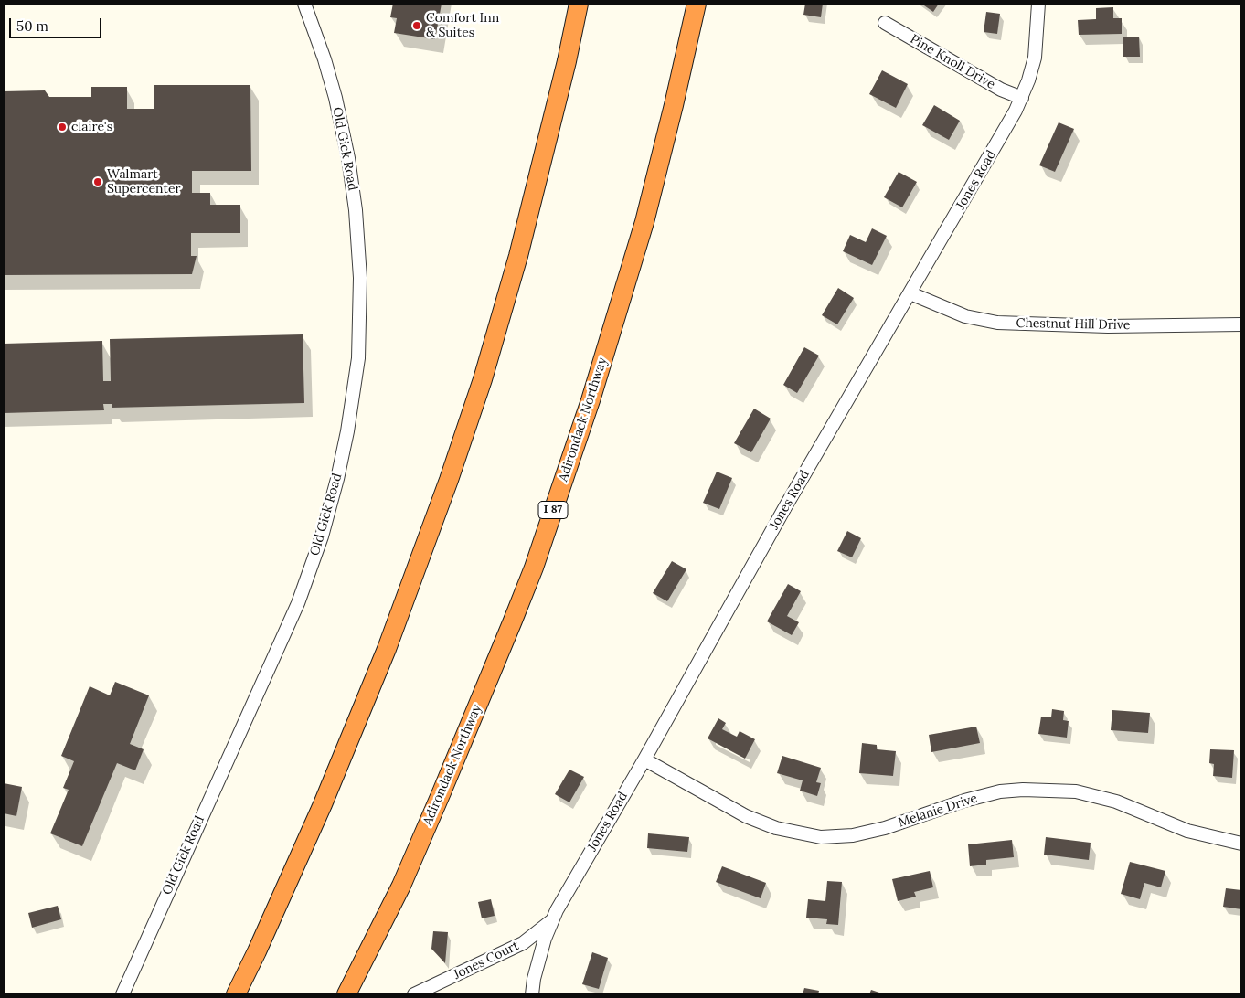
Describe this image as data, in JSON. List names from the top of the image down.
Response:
{
  "streets": {
    "highway": ["Adirondack Northway", "I 87"],
    "street": [
      "Pine Knoll Drive",
      "Old Gick Road",
      "Jones Road",
      "Chestnut Hill Drive",
      "Melanie Drive",
      "Jones Court"
    ]
  },
  "crossings": [
    ["Pine Knoll Drive", "Jones Road"],
    ["Jones Road", "Chestnut Hill Drive"],
    ["Jones Road", "Melanie Drive"],
    ["Jones Road", "Jones Court"]
  ],
  "places": ["Comfort Inn & Suites", "claire's", "Walmart Supercenter"],
  "scale_bar": "50 m"
}
